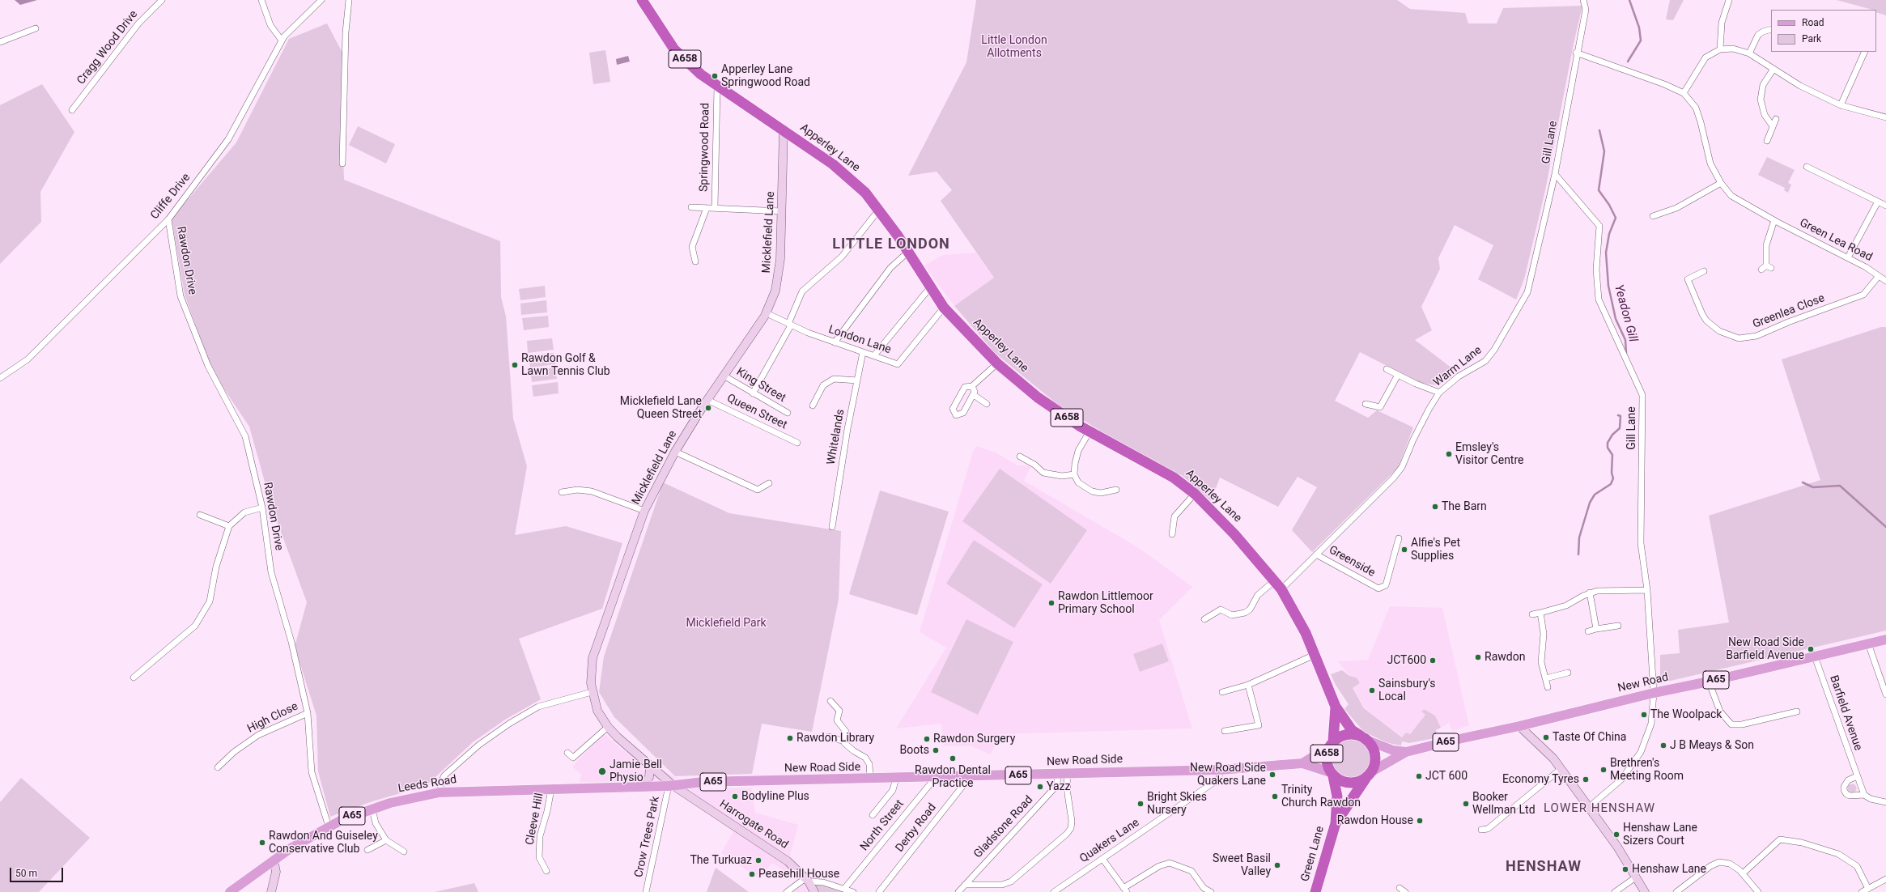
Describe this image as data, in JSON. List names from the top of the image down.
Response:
{
  "streets": {
    "highway": ["A658", "Apperley Lane", "Green Lane"],
    "main road": [
      "Micklefield Lane",
      "A65",
      "New Road",
      "New Road Side",
      "Leeds Road",
      "Harrogate Road"
    ],
    "street": [
      "Cragg Wood Drive",
      "Gill Lane",
      "Springwood Road",
      "Cliffe Drive",
      "Green Lea Road",
      "Rawdon Drive",
      "Greenlea Close",
      "London Lane",
      "Warm Lane",
      "King Street",
      "Queen Street",
      "Whitelands",
      "Greenside",
      "Barfield Avenue",
      "High Close",
      "Cleeve Hill",
      "North Street",
      "Gladstone Road",
      "Derby Road",
      "Crow Trees Park",
      "Quakers Lane"
    ]
  },
  "crossings": [
    ["A658", "Apperley Lane"],
    ["A658", "New Road"],
    ["A658", "New Road Side"],
    ["A658", "Green Lane"],
    ["Gill Lane", "Green Lea Road"],
    ["Gill Lane", "Warm Lane"],
    ["Gill Lane", "New Road"],
    ["Springwood Road", "Apperley Lane"],
    ["Springwood Road", "Micklefield Lane"],
    ["Apperley Lane", "Micklefield Lane"],
    ["Apperley Lane", "London Lane"],
    ["Apperley Lane", "Warm Lane"],
    ["Apperley Lane", "New Road"],
    ["Apperley Lane", "New Road Side"],
    ["Apperley Lane", "Green Lane"],
    ["Cliffe Drive", "Rawdon Drive"],
    ["Micklefield Lane", "London Lane"],
    ["Micklefield Lane", "King Street"],
    ["Micklefield Lane", "Queen Street"],
    ["Micklefield Lane", "New Road Side"],
    ["Micklefield Lane", "Leeds Road"],
    ["Micklefield Lane", "Harrogate Road"],
    ["Micklefield Lane", "Crow Trees Park"],
    ["Green Lea Road", "Greenlea Close"],
    ["Rawdon Drive", "High Close"],
    ["Rawdon Drive", "Leeds Road"],
    ["London Lane", "Whitelands"],
    ["Warm Lane", "Greenside"],
    ["New Road", "Barfield Avenue"],
    ["New Road", "New Road Side"],
    ["New Road", "Green Lane"],
    ["New Road Side", "Leeds Road"],
    ["New Road Side", "Harrogate Road"],
    ["New Road Side", "North Street"],
    ["New Road Side", "Gladstone Road"],
    ["New Road Side", "Derby Road"],
    ["New Road Side", "Crow Trees Park"],
    ["New Road Side", "Quakers Lane"],
    ["New Road Side", "Green Lane"],
    ["Leeds Road", "Cleeve Hill"],
    ["Leeds Road", "Harrogate Road"],
    ["Leeds Road", "Crow Trees Park"],
    ["Harrogate Road", "Crow Trees Park"]
  ],
  "districts": ["LITTLE LONDON", "LOWER HENSHAW", "HENSHAW"],
  "water": ["Yeadon Gill"],
  "parks": ["Little London Allotments", "Micklefield Park"],
  "places": [
    "Apperley Lane Springwood Road",
    "Rawdon Golf & Lawn Tennis Club",
    "Micklefield Lane Queen Street",
    "Emsley's Visitor Centre",
    "The Barn",
    "Alfie's Pet Supplies",
    "Rawdon Littlemoor Primary School",
    "New Road Side Barfield Avenue",
    "Rawdon",
    "JCT600",
    "Sainsbury's Local",
    "The Woolpack",
    "Taste Of China",
    "Rawdon Library",
    "Rawdon Surgery",
    "J B Meays & Son",
    "Boots",
    "Rawdon Dental Practice",
    "Brethren's Meeting Room",
    "Jamie Bell Physio",
    "New Road Side Quakers Lane",
    "JCT 600",
    "Economy Tyres",
    "Yazz",
    "Bodyline Plus",
    "Trinity Church Rawdon",
    "Bright Skies Nursery",
    "Booker Wellman Ltd",
    "Rawdon House",
    "Henshaw Lane Sizers Court",
    "Rawdon And Guiseley Conservative Club",
    "The Turkuaz",
    "Sweet Basil Valley",
    "Henshaw Lane",
    "Peasehill House"
  ],
  "legend": ["Road", "Park"],
  "scale_bar": "50 m"
}
